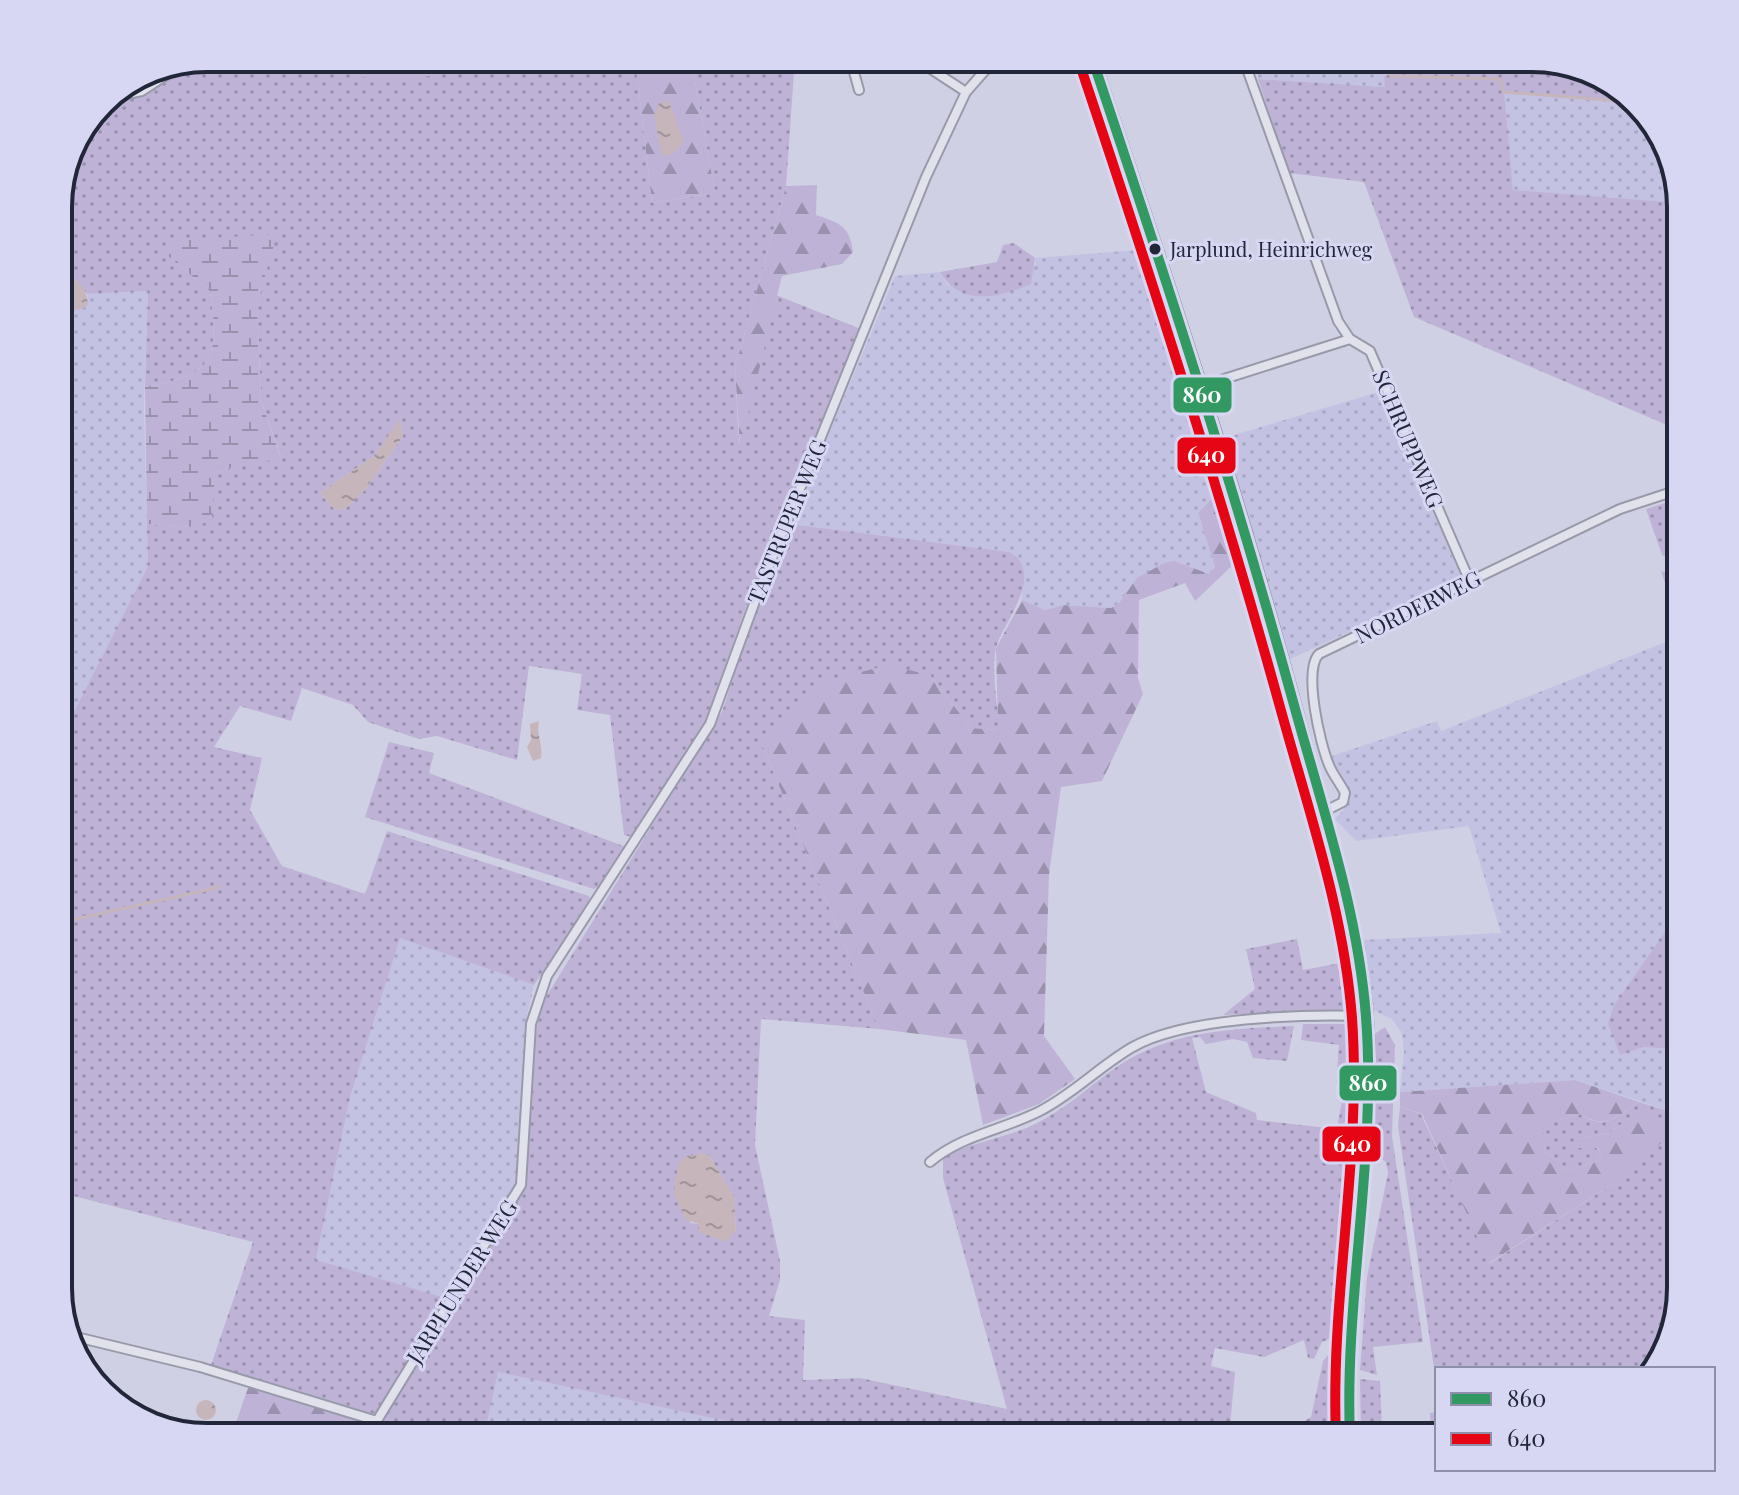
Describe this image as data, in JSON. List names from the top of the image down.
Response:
{
  "streets": {
    "street": [
      "SCHRUPPWEG",
      "TASTRUPER WEG",
      "NORDERWEG",
      "JARPLUNDER WEG"
    ]
  },
  "crossings": [
    ["SCHRUPPWEG", "NORDERWEG"],
    ["TASTRUPER WEG", "JARPLUNDER WEG"]
  ],
  "places": ["Jarplund, Heinrichweg"],
  "lines": ["transit line 860", "transit line 640"],
  "legend": ["860", "640"]
}
